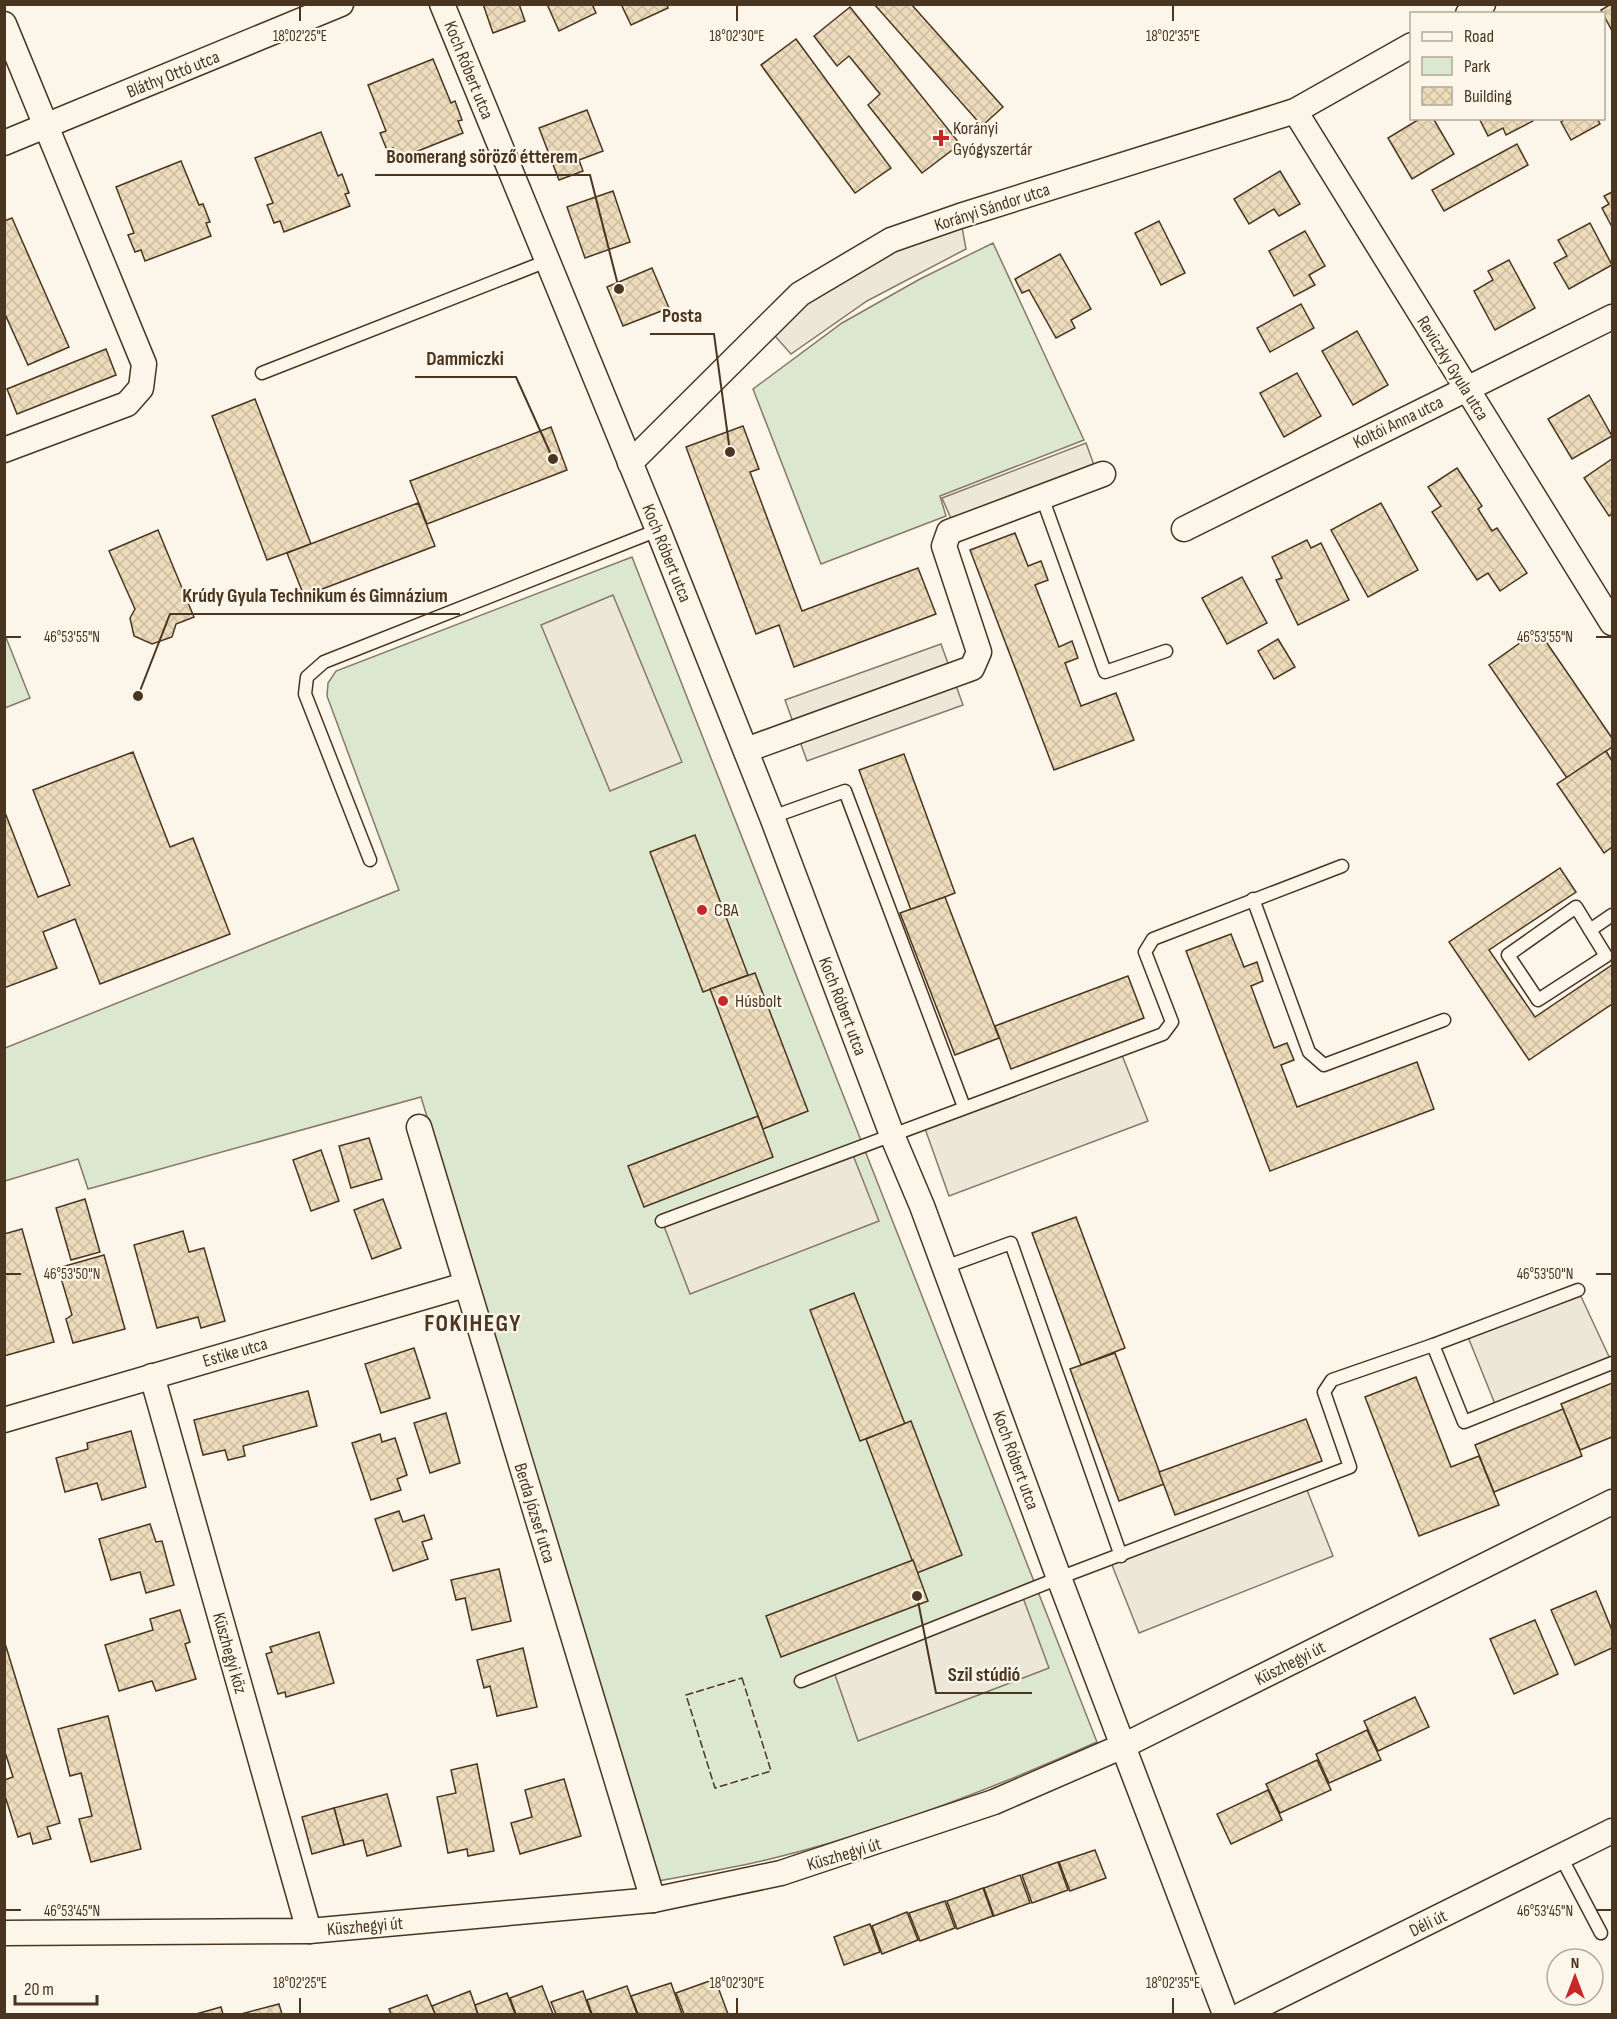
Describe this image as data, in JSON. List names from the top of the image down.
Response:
{
  "streets": {
    "street": [
      "Koch Róbert utca",
      "Bláthy Ottó utca",
      "Korányi Sándor utca",
      "Reviczky Gyula utca",
      "Koltói Anna utca",
      "Estike utca",
      "Berda József utca",
      "Küszhegyi köz",
      "Küszhegyi út",
      "Déli út"
    ]
  },
  "crossings": [
    ["Koch Róbert utca", "Korányi Sándor utca"],
    ["Koch Róbert utca", "Küszhegyi út"],
    ["Korányi Sándor utca", "Reviczky Gyula utca"],
    ["Reviczky Gyula utca", "Koltói Anna utca"],
    ["Estike utca", "Berda József utca"],
    ["Estike utca", "Küszhegyi köz"],
    ["Berda József utca", "Küszhegyi út"],
    ["Küszhegyi köz", "Küszhegyi út"]
  ],
  "districts": ["FOKIHEGY"],
  "places": {
    "health": ["Korányi Gyógyszertár"],
    "other": [
      "Boomerang söröző étterem",
      "Posta",
      "Dammiczki",
      "Krúdy Gyula Technikum és Gimnázium",
      "CBA",
      "Húsbolt",
      "Szil stúdió"
    ]
  },
  "legend": ["Road", "Park", "Building"],
  "scale_bar": "20 m",
  "north": "top",
  "coordinates": [
    "18°02'25\"E",
    "18°02'30\"E",
    "18°02'35\"E",
    "46°53'55\"N",
    "46°53'50\"N",
    "46°53'45\"N"
  ]
}
